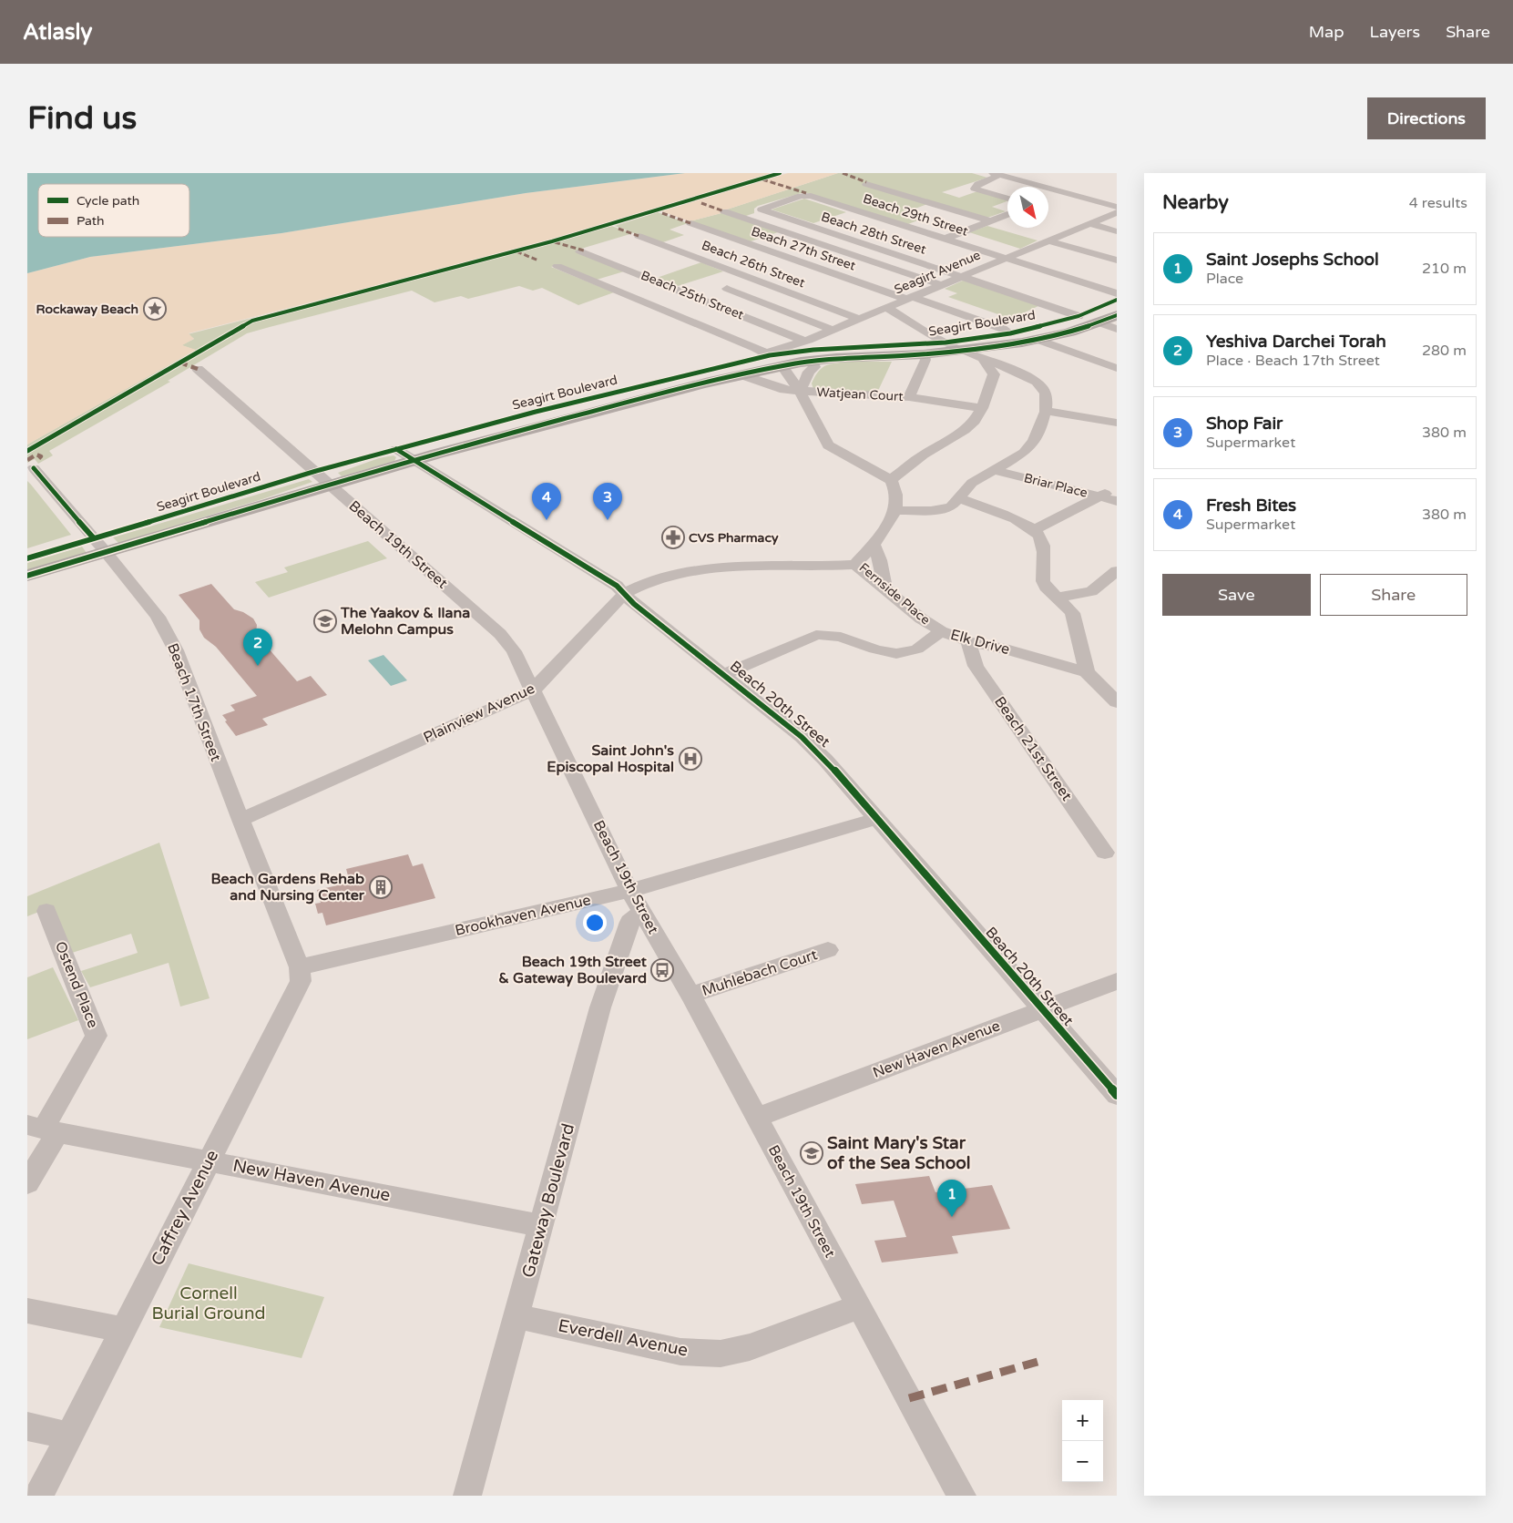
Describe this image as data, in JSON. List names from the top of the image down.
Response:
{
  "streets": {
    "main road": ["Seagirt Boulevard"],
    "street": [
      "Beach 29th Street",
      "Beach 28th Street",
      "Beach 27th Street",
      "Beach 26th Street",
      "Seagirt Avenue",
      "Beach 25th Street",
      "Watjean Court",
      "Briar Place",
      "Beach 19th Street",
      "Fernside Place",
      "Elk Drive",
      "Beach 17th Street",
      "Beach 20th Street",
      "Plainview Avenue",
      "Beach 21st Street",
      "Brookhaven Avenue",
      "Muhlebach Court",
      "Ostend Place",
      "New Haven Avenue",
      "Gateway Boulevard",
      "Caffrey Avenue",
      "Everdell Avenue"
    ]
  },
  "crossings": [
    ["Beach 29th Street", "Beach 28th Street"],
    ["Beach 29th Street", "Seagirt Avenue"],
    ["Beach 28th Street", "Seagirt Avenue"],
    ["Beach 28th Street", "Seagirt Boulevard"],
    ["Beach 27th Street", "Seagirt Avenue"],
    ["Beach 27th Street", "Seagirt Boulevard"],
    ["Beach 26th Street", "Seagirt Avenue"],
    ["Seagirt Avenue", "Beach 25th Street"],
    ["Seagirt Avenue", "Seagirt Boulevard"],
    ["Seagirt Boulevard", "Watjean Court"],
    ["Seagirt Boulevard", "Beach 19th Street"],
    ["Seagirt Boulevard", "Beach 17th Street"],
    ["Seagirt Boulevard", "Beach 20th Street"],
    ["Beach 19th Street", "Plainview Avenue"],
    ["Beach 19th Street", "Brookhaven Avenue"],
    ["Beach 19th Street", "Muhlebach Court"],
    ["Beach 19th Street", "New Haven Avenue"],
    ["Beach 19th Street", "Gateway Boulevard"],
    ["Beach 19th Street", "Everdell Avenue"],
    ["Fernside Place", "Elk Drive"],
    ["Fernside Place", "Plainview Avenue"],
    ["Elk Drive", "Beach 20th Street"],
    ["Elk Drive", "Beach 21st Street"],
    ["Beach 17th Street", "Plainview Avenue"],
    ["Beach 17th Street", "Brookhaven Avenue"],
    ["Beach 17th Street", "Caffrey Avenue"],
    ["Beach 20th Street", "Plainview Avenue"],
    ["Beach 20th Street", "Brookhaven Avenue"],
    ["Beach 20th Street", "New Haven Avenue"],
    ["Brookhaven Avenue", "Caffrey Avenue"],
    ["Ostend Place", "New Haven Avenue"],
    ["New Haven Avenue", "Gateway Boulevard"],
    ["New Haven Avenue", "Caffrey Avenue"],
    ["Gateway Boulevard", "Everdell Avenue"]
  ],
  "parks": ["Cornell Burial Ground"],
  "places": {
    "place": ["Rockaway Beach"],
    "pharmacy": ["CVS Pharmacy"],
    "school or university": ["The Yaakov & Ilana Melohn Campus", "Saint Mary's Star of the Sea School"],
    "hospital": ["Saint John's Episcopal Hospital"],
    "building": ["Beach Gardens Rehab and Nursing Center"],
    "bus stop": ["Beach 19th Street & Gateway Boulevard"]
  },
  "legend": ["Cycle path", "Path"],
  "north": "bottom right",
  "page": {
    "header": "Atlasly",
    "nav": ["Map", "Layers", "Share"],
    "buttons": [
      "Directions",
      ["Save", "Share"]
    ],
    "title": "Find us",
    "heading": ["Nearby", "4 results"],
    "list": [
      {
        "mark": "1",
        "name": "Saint Josephs School",
        "note": "Place",
        "value": "210 m"
      },
      {
        "mark": "2",
        "name": "Yeshiva Darchei Torah",
        "note": "Place · Beach 17th Street",
        "value": "280 m"
      },
      {
        "mark": "3",
        "name": "Shop Fair",
        "note": "Supermarket",
        "value": "380 m"
      },
      {
        "mark": "4",
        "name": "Fresh Bites",
        "note": "Supermarket",
        "value": "380 m"
      }
    ],
    "pins": [
      "3",
      "4",
      "2",
      "1"
    ],
    "map_buttons": ["+", "−"]
  }
}
